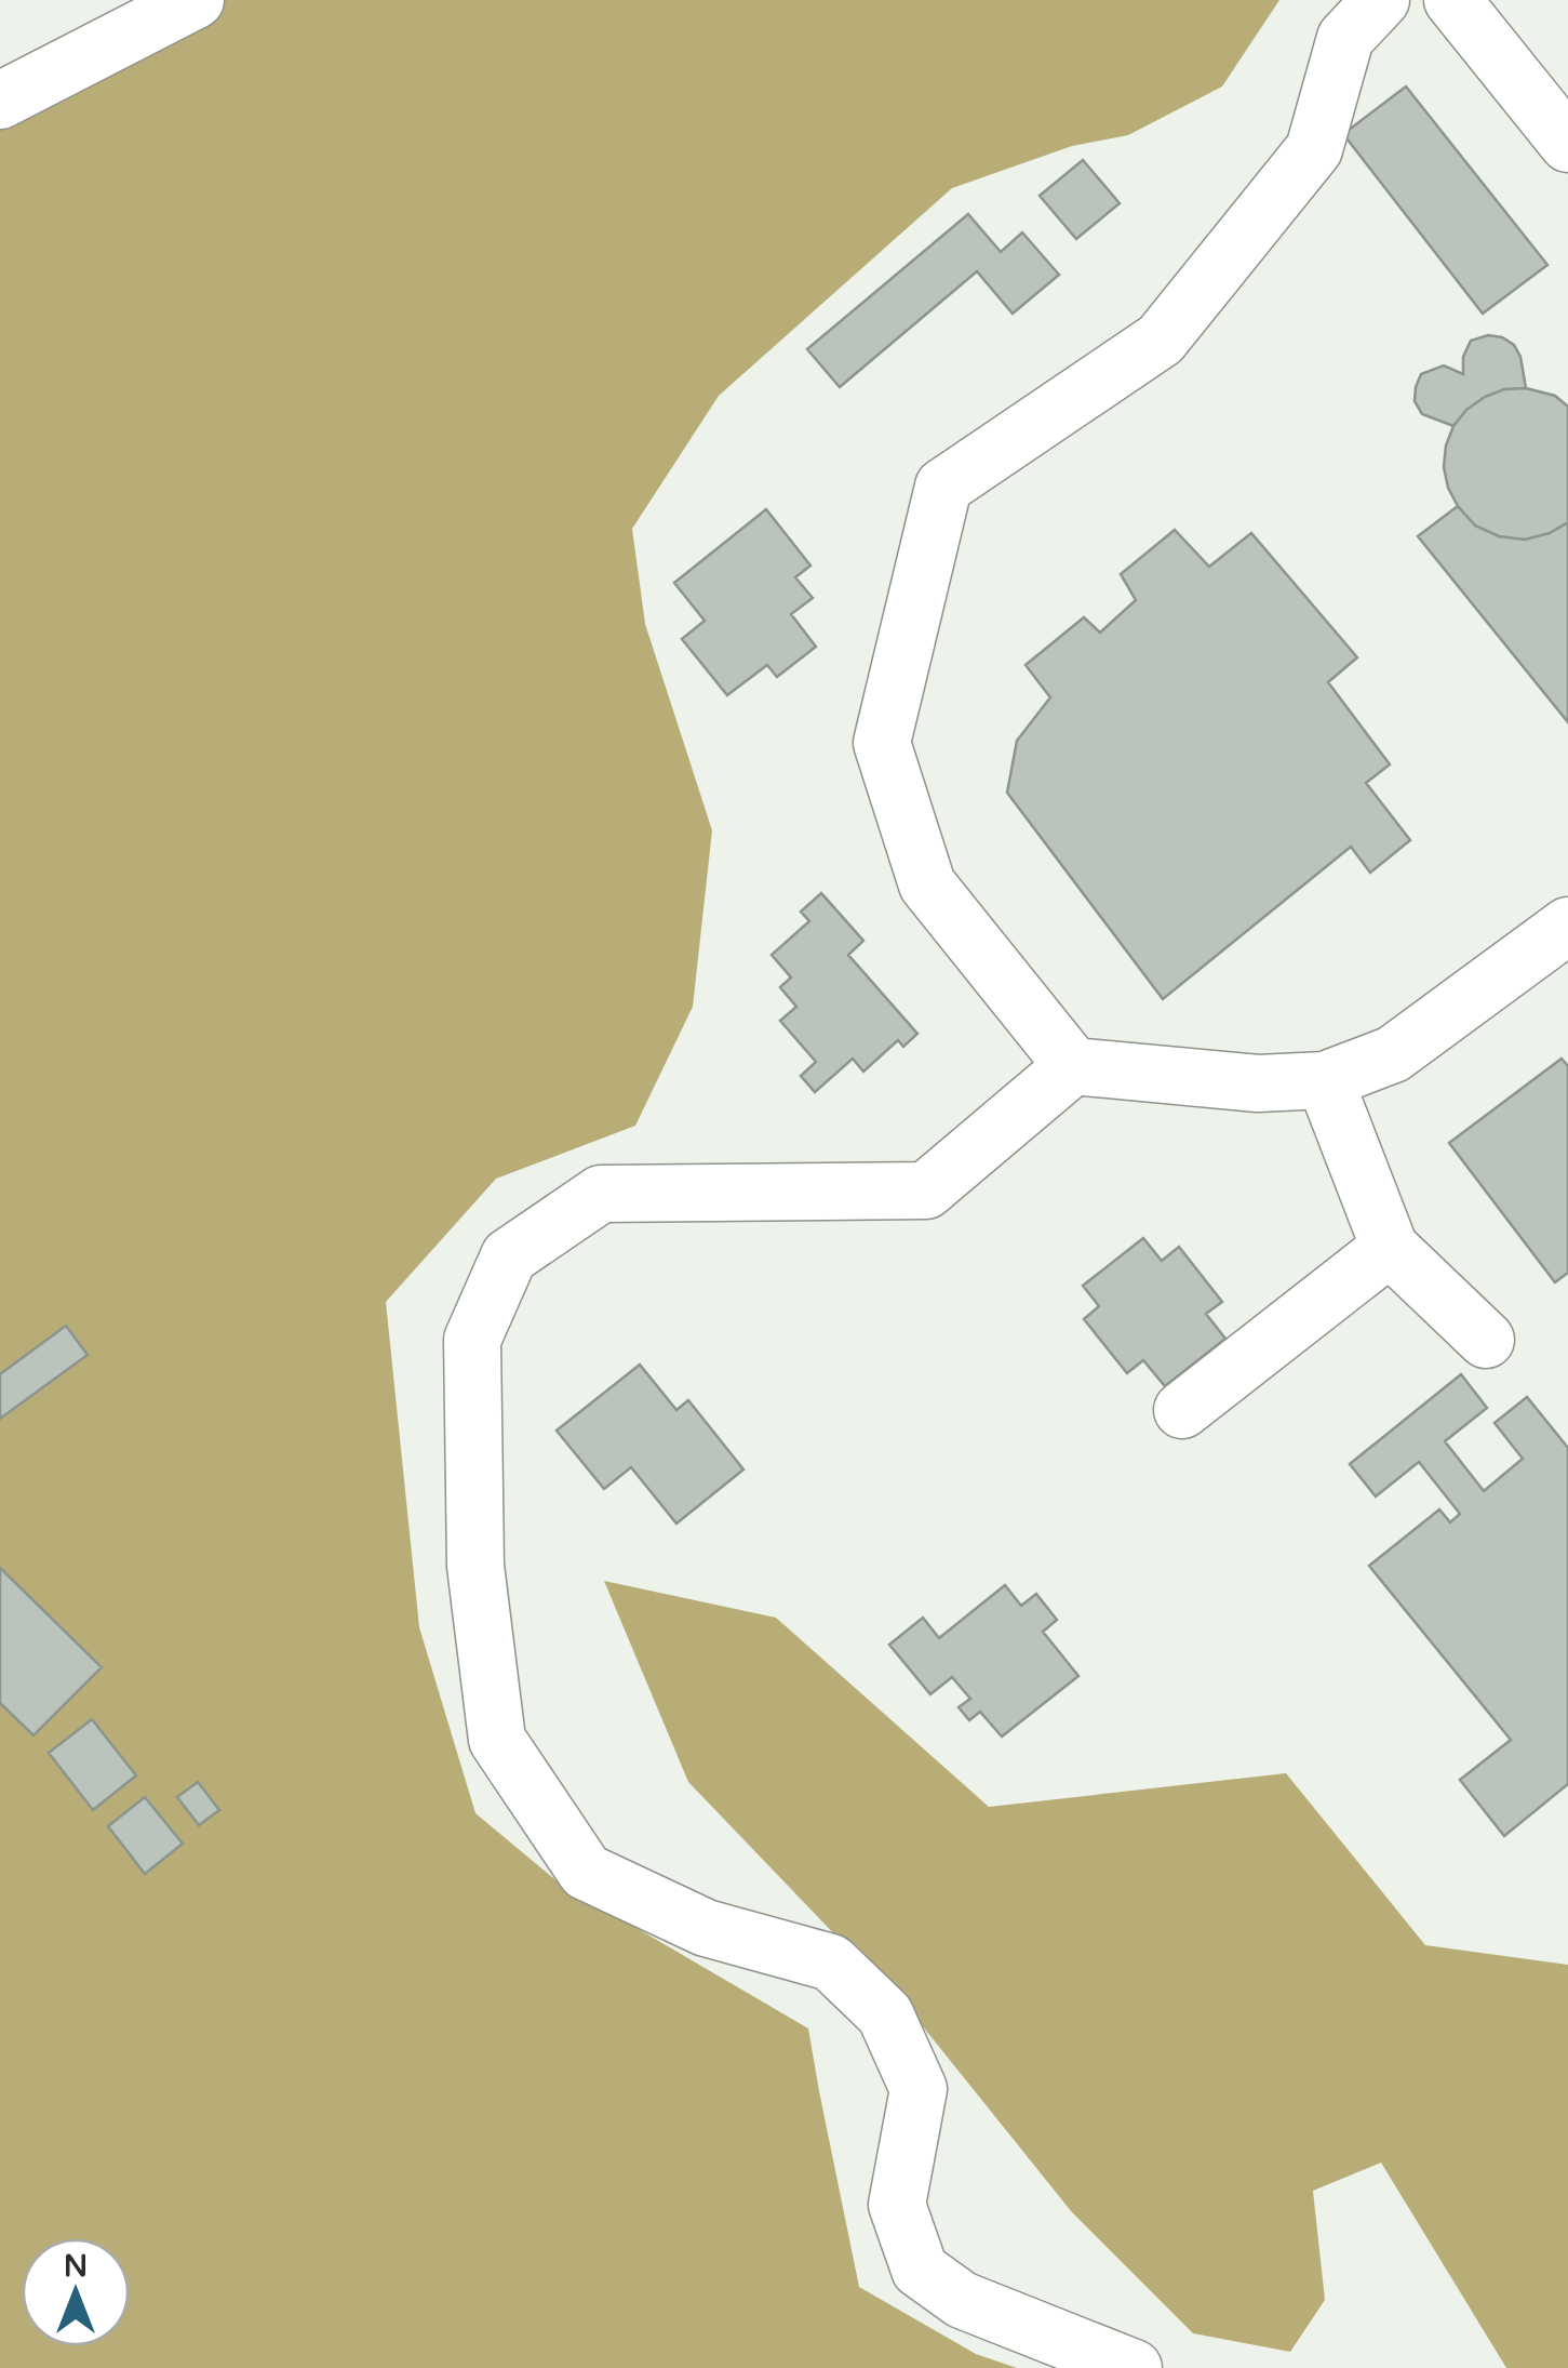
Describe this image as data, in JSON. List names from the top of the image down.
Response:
{
  "north": "top"
}
